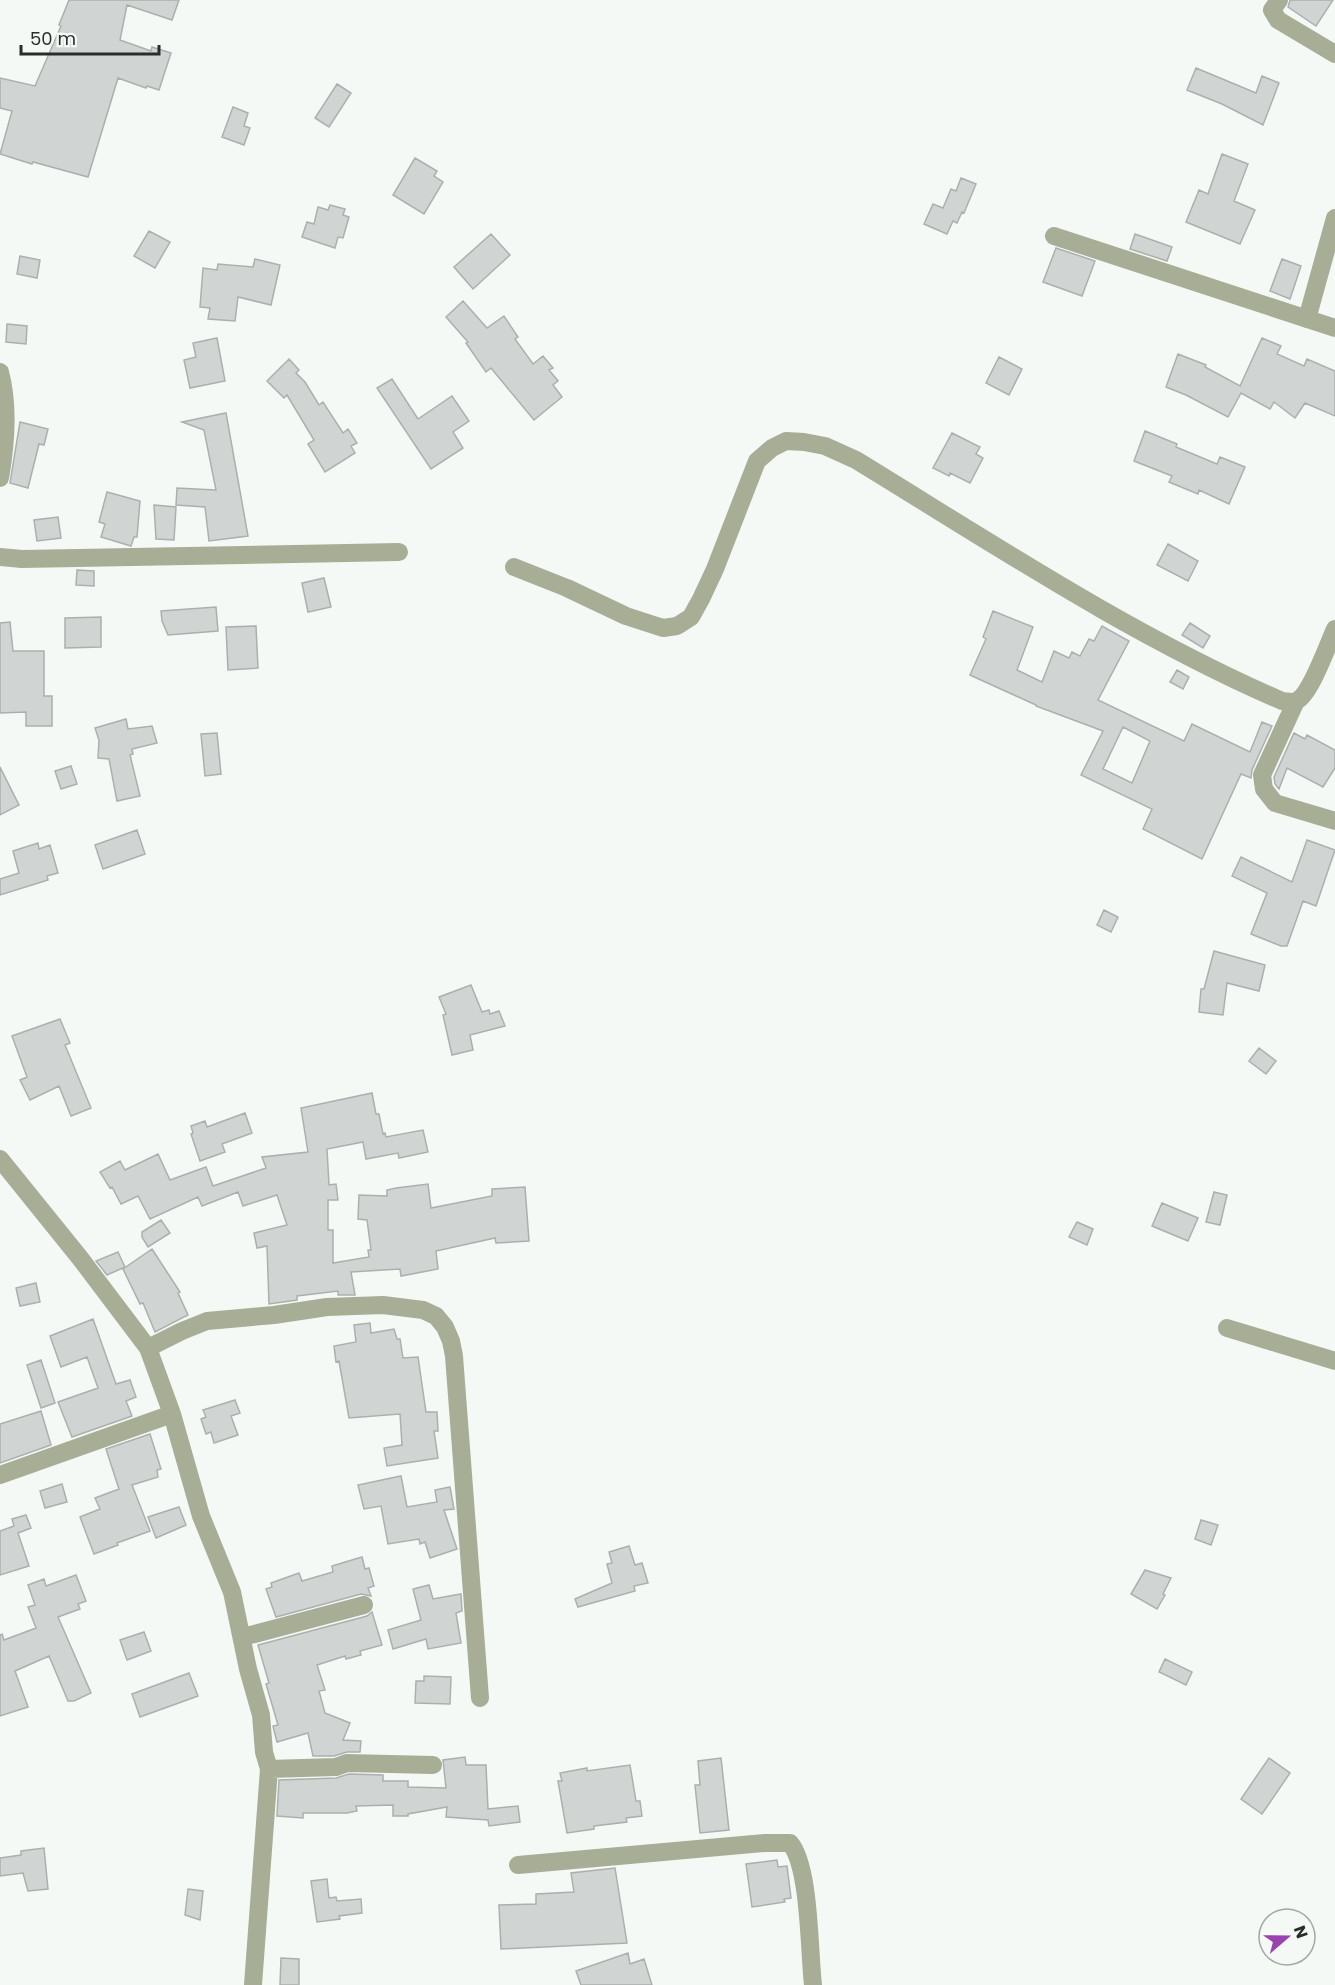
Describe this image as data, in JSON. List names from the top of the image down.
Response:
{
  "scale_bar": "50 m",
  "north": "right"
}
